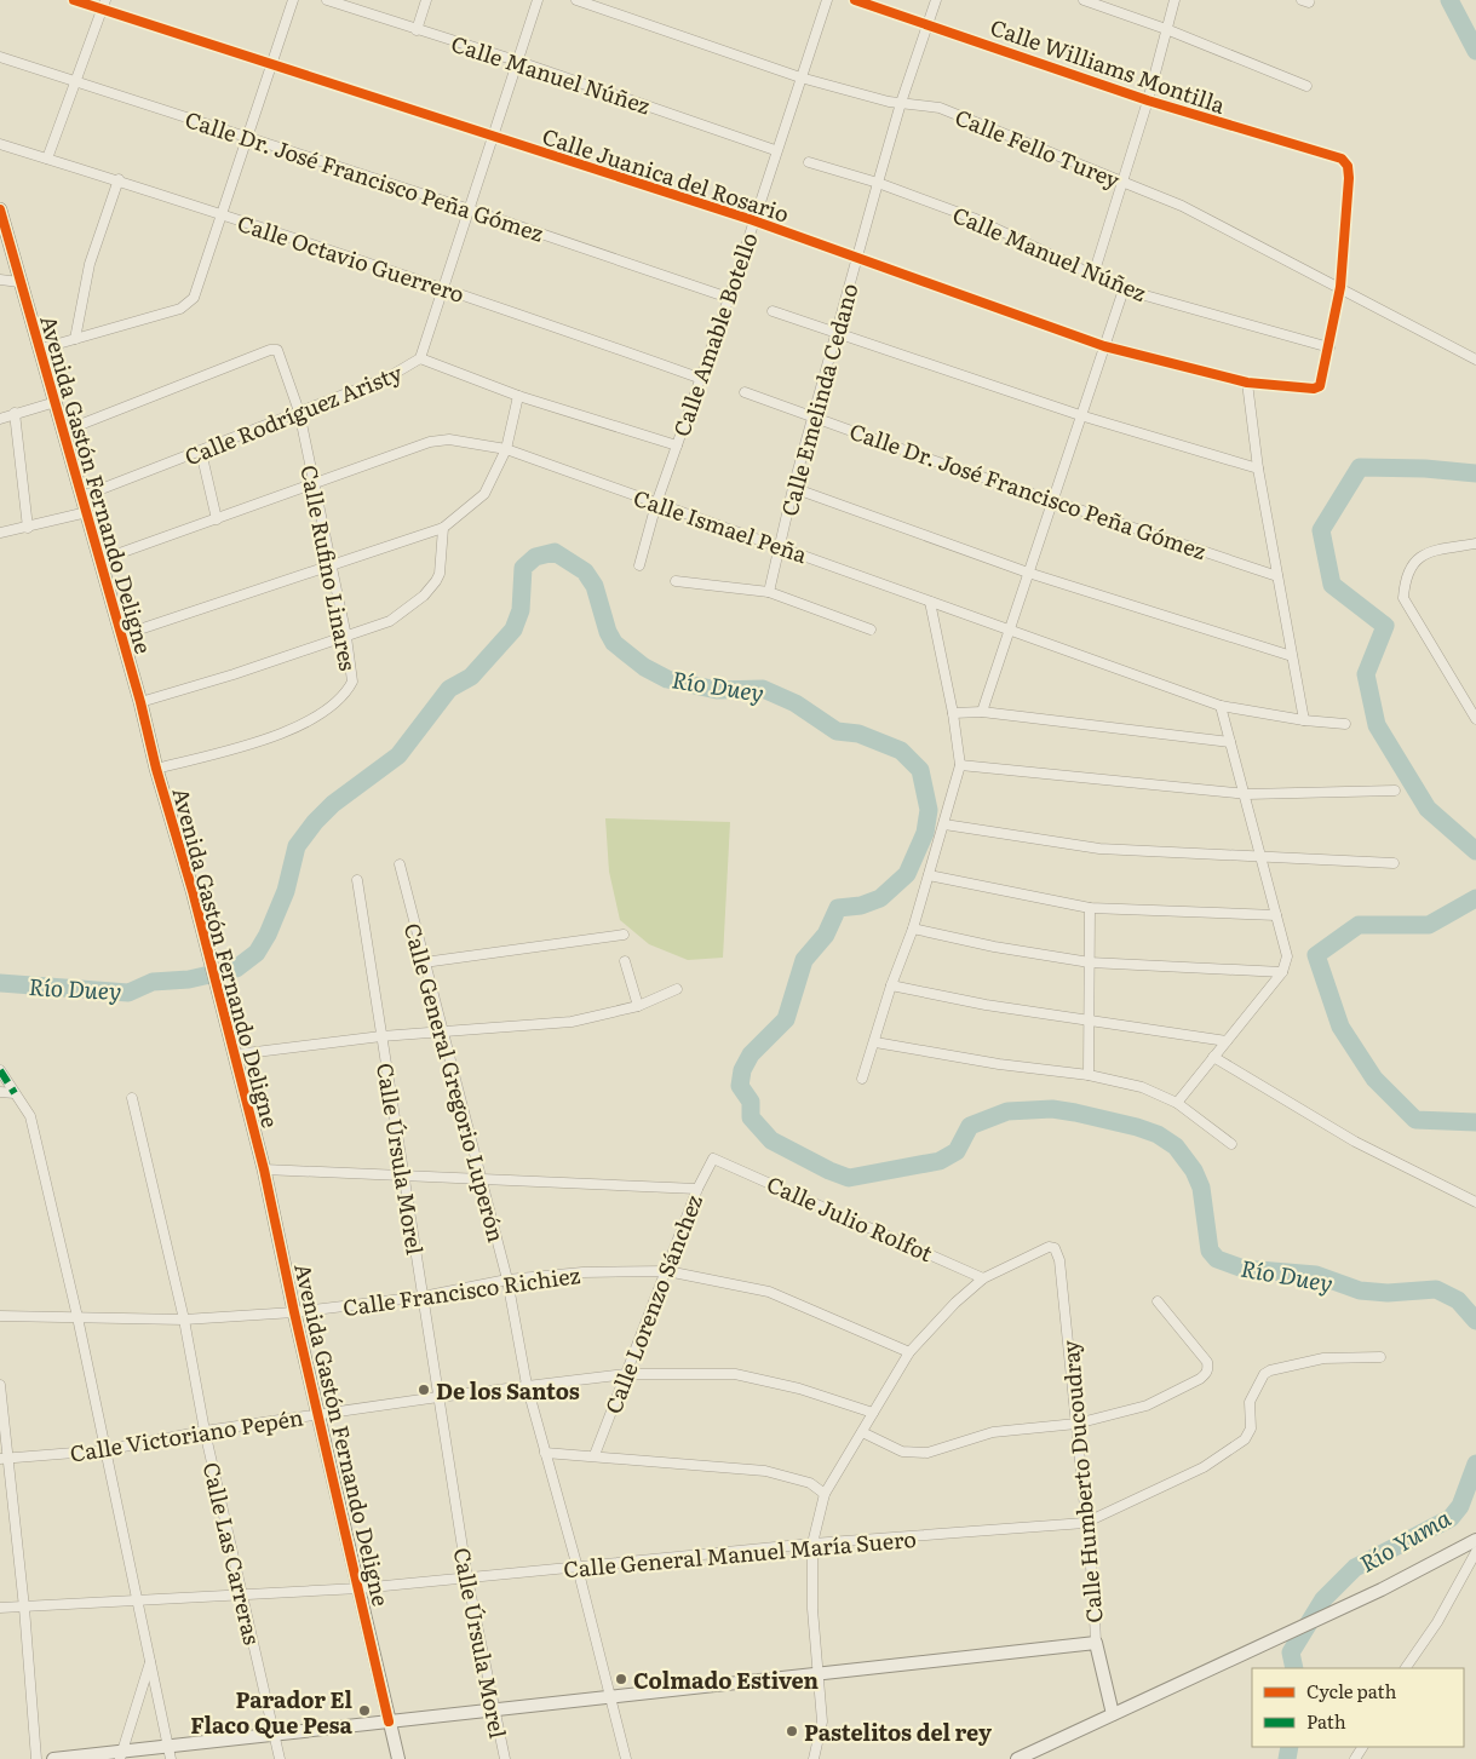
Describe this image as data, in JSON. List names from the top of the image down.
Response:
{
  "streets": {
    "main road": ["Avenida Gastón Fernando Deligne", "Calle Humberto Ducoudray"],
    "street": [
      "Calle Williams Montilla",
      "Calle Manuel Núñez",
      "Calle Fello Turey",
      "Calle Juanica del Rosario",
      "Calle Dr. José Francisco Peña Gómez",
      "Calle Octavio Guerrero",
      "Calle Amable Botello",
      "Calle Emelinda Cedano",
      "Calle Rodríguez Aristy",
      "Calle Ismael Peña",
      "Calle Rufino Linares",
      "Calle General Gregorio Luperón",
      "Calle Úrsula Morel",
      "Calle Julio Rolfot",
      "Calle Francisco Richiez",
      "Calle Lorenzo Sánchez",
      "Calle Victoriano Pepén",
      "Calle Las Carreras",
      "Calle General Manuel María Suero"
    ]
  },
  "crossings": [
    ["Calle Williams Montilla", "Calle Fello Turey"],
    ["Calle Williams Montilla", "Calle Emelinda Cedano"],
    ["Calle Manuel Núñez", "Calle Juanica del Rosario"],
    ["Calle Manuel Núñez", "Calle Amable Botello"],
    ["Calle Manuel Núñez", "Calle Emelinda Cedano"],
    ["Calle Manuel Núñez", "Calle Rodríguez Aristy"],
    ["Calle Fello Turey", "Calle Amable Botello"],
    ["Calle Fello Turey", "Calle Emelinda Cedano"],
    ["Calle Juanica del Rosario", "Calle Amable Botello"],
    ["Calle Juanica del Rosario", "Calle Emelinda Cedano"],
    ["Calle Juanica del Rosario", "Calle Rodríguez Aristy"],
    ["Calle Dr. José Francisco Peña Gómez", "Calle Amable Botello"],
    ["Calle Dr. José Francisco Peña Gómez", "Calle Emelinda Cedano"],
    ["Calle Dr. José Francisco Peña Gómez", "Calle Rodríguez Aristy"],
    ["Calle Octavio Guerrero", "Calle Amable Botello"],
    ["Calle Octavio Guerrero", "Calle Rodríguez Aristy"],
    ["Calle Amable Botello", "Calle Ismael Peña"],
    ["Calle Emelinda Cedano", "Calle Ismael Peña"],
    ["Calle Rodríguez Aristy", "Avenida Gastón Fernando Deligne"],
    ["Calle Rodríguez Aristy", "Calle Rufino Linares"],
    ["Avenida Gastón Fernando Deligne", "Calle Ismael Peña"],
    ["Avenida Gastón Fernando Deligne", "Calle Rufino Linares"],
    ["Avenida Gastón Fernando Deligne", "Calle Francisco Richiez"],
    ["Avenida Gastón Fernando Deligne", "Calle Victoriano Pepén"],
    ["Avenida Gastón Fernando Deligne", "Calle General Manuel María Suero"],
    ["Calle Ismael Peña", "Calle Rufino Linares"],
    ["Calle General Gregorio Luperón", "Calle Francisco Richiez"],
    ["Calle General Gregorio Luperón", "Calle Victoriano Pepén"],
    ["Calle General Gregorio Luperón", "Calle General Manuel María Suero"],
    ["Calle Úrsula Morel", "Calle Francisco Richiez"],
    ["Calle Úrsula Morel", "Calle Victoriano Pepén"],
    ["Calle Úrsula Morel", "Calle General Manuel María Suero"],
    ["Calle Julio Rolfot", "Calle Lorenzo Sánchez"],
    ["Calle Julio Rolfot", "Calle Humberto Ducoudray"],
    ["Calle Francisco Richiez", "Calle Lorenzo Sánchez"],
    ["Calle Francisco Richiez", "Calle Las Carreras"],
    ["Calle Lorenzo Sánchez", "Calle Victoriano Pepén"],
    ["Calle Victoriano Pepén", "Calle Las Carreras"],
    ["Calle Humberto Ducoudray", "Calle General Manuel María Suero"],
    ["Calle Las Carreras", "Calle General Manuel María Suero"]
  ],
  "water": ["Río Duey", "Río Yuma"],
  "places": [
    "De los Santos",
    "Colmado Estiven",
    "Parador El Flaco Que Pesa",
    "Pastelitos del rey"
  ],
  "legend": ["Cycle path", "Path"]
}
